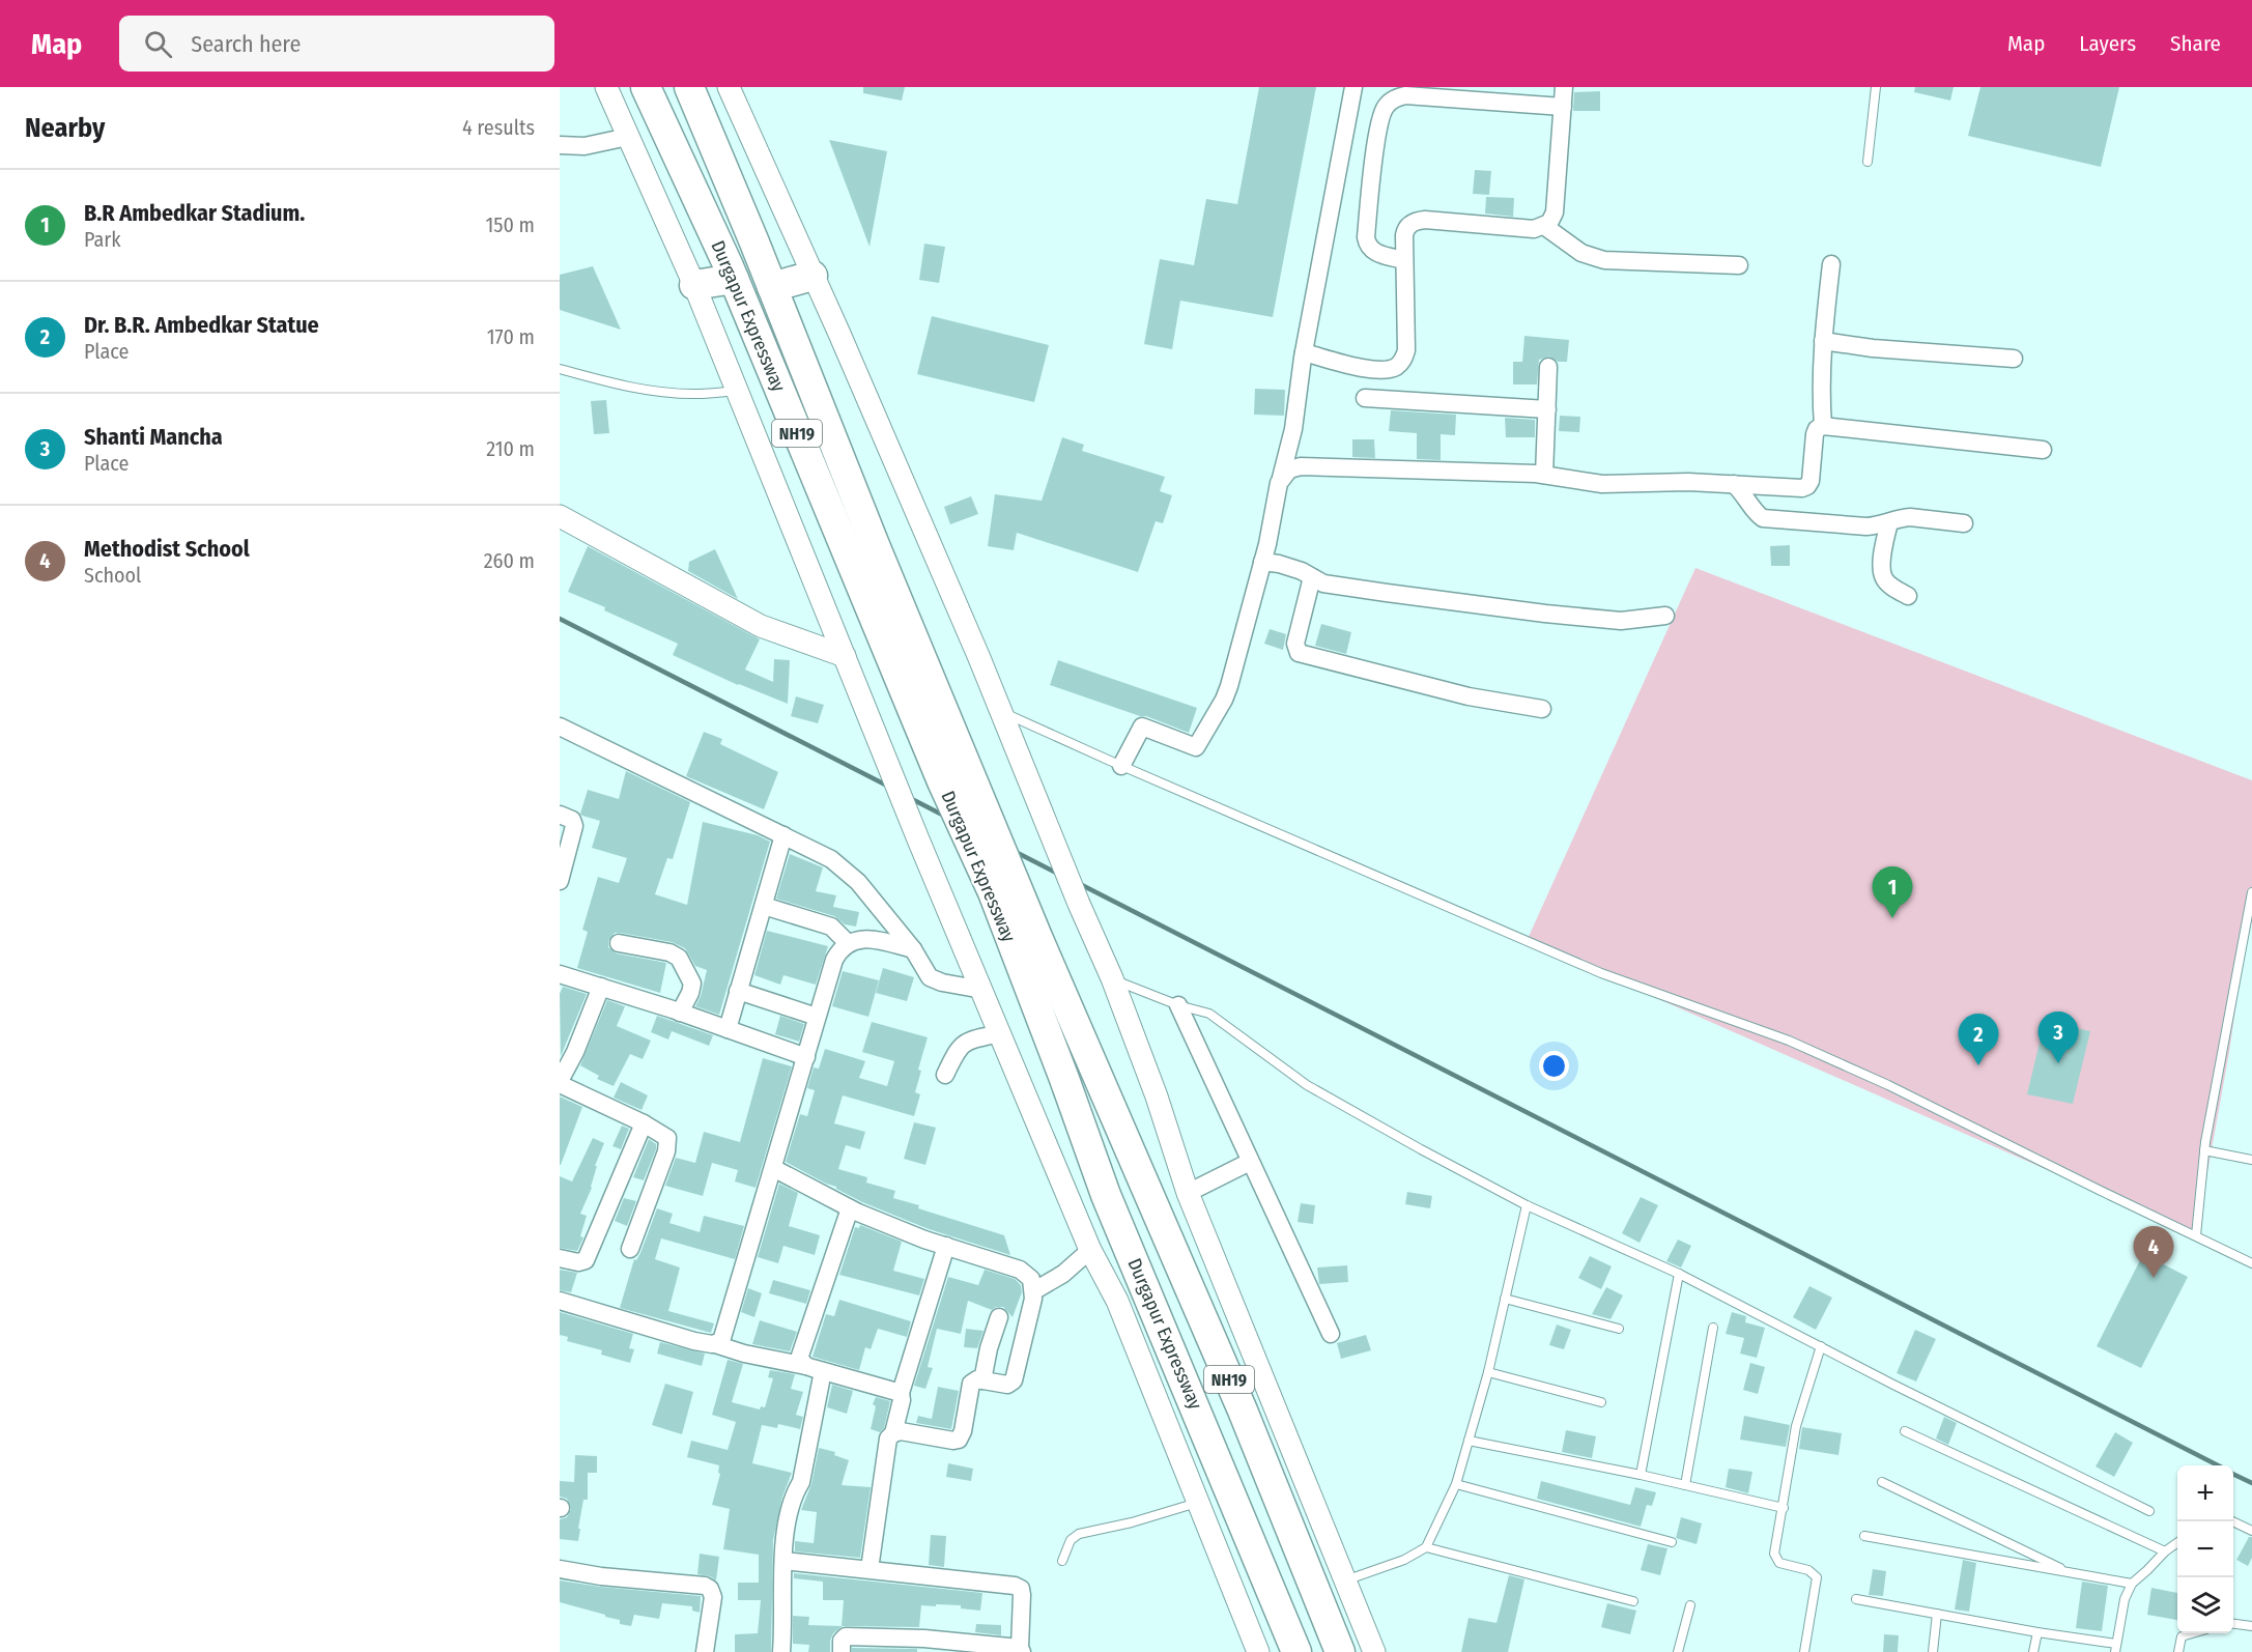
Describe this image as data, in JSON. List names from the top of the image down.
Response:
{
  "streets": {
    "highway": ["Durgapur Expressway", "NH19"]
  },
  "page": {
    "header": "Map",
    "search": "Search here",
    "nav": ["Map", "Layers", "Share"],
    "heading": ["Nearby", "4 results"],
    "list": [
      {
        "mark": "1",
        "name": "B.R Ambedkar Stadium.",
        "note": "Park",
        "value": "150 m"
      },
      {
        "mark": "2",
        "name": "Dr. B.R. Ambedkar Statue",
        "note": "Place",
        "value": "170 m"
      },
      {
        "mark": "3",
        "name": "Shanti Mancha",
        "note": "Place",
        "value": "210 m"
      },
      {
        "mark": "4",
        "name": "Methodist School",
        "note": "School",
        "value": "260 m"
      }
    ],
    "pins": [
      "1",
      "3",
      "2",
      "4"
    ],
    "map_buttons": ["+", "−"]
  }
}
